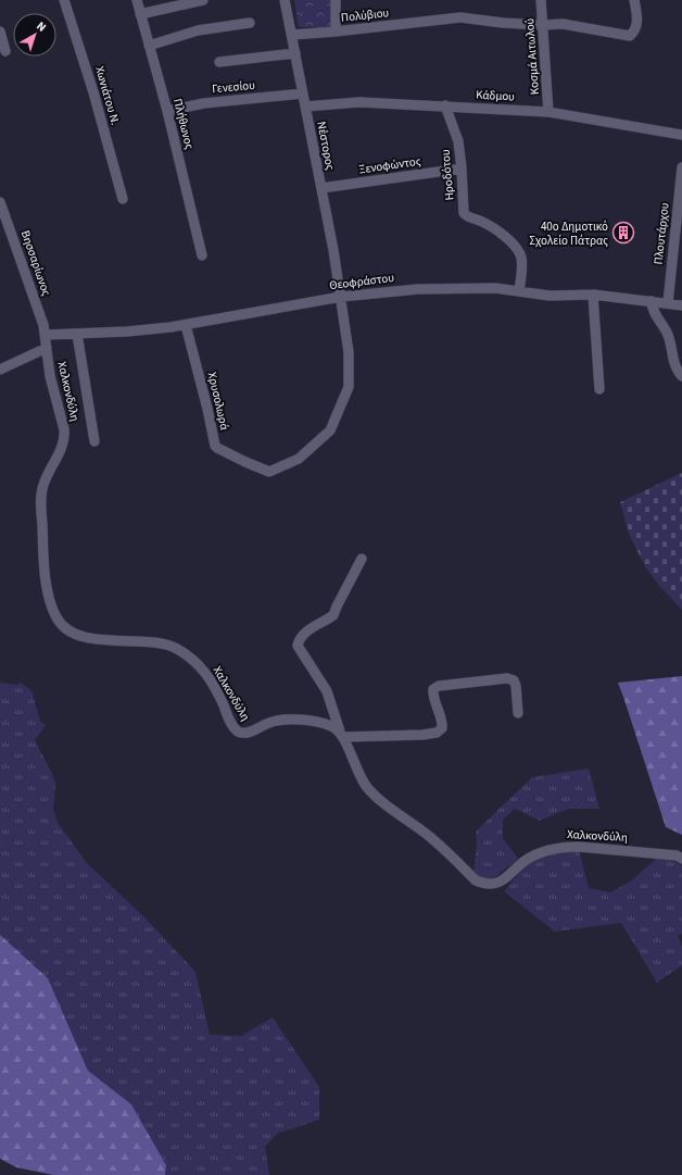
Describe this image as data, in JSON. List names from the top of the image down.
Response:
{
  "streets": {
    "street": [
      "Πολύβιου",
      "Κοσμά Αιτωλού",
      "Γενεσίου",
      "Χωνιάτου Ν.",
      "Κάδμου",
      "Πλήθωνος",
      "Νέστορος",
      "Ξενοφώντος",
      "Ηροδότου",
      "Πλουτάρχου",
      "Βησσαρίωνος",
      "Θεοφράστου",
      "Χαλκονδύλη",
      "Χρυσολωρά"
    ]
  },
  "crossings": [
    ["Πολύβιου", "Κοσμά Αιτωλού"],
    ["Πολύβιου", "Νέστορος"],
    ["Κοσμά Αιτωλού", "Κάδμου"],
    ["Γενεσίου", "Πλήθωνος"],
    ["Γενεσίου", "Νέστορος"],
    ["Κάδμου", "Νέστορος"],
    ["Κάδμου", "Ηροδότου"],
    ["Νέστορος", "Ξενοφώντος"],
    ["Νέστορος", "Θεοφράστου"],
    ["Νέστορος", "Χρυσολωρά"],
    ["Ξενοφώντος", "Ηροδότου"],
    ["Ηροδότου", "Θεοφράστου"],
    ["Πλουτάρχου", "Θεοφράστου"],
    ["Βησσαρίωνος", "Θεοφράστου"],
    ["Βησσαρίωνος", "Χαλκονδύλη"],
    ["Θεοφράστου", "Χαλκονδύλη"],
    ["Θεοφράστου", "Χρυσολωρά"]
  ],
  "places": {
    "building": ["40ο Δημοτικό Σχολείο Πάτρας"]
  },
  "north": "top right"
}
